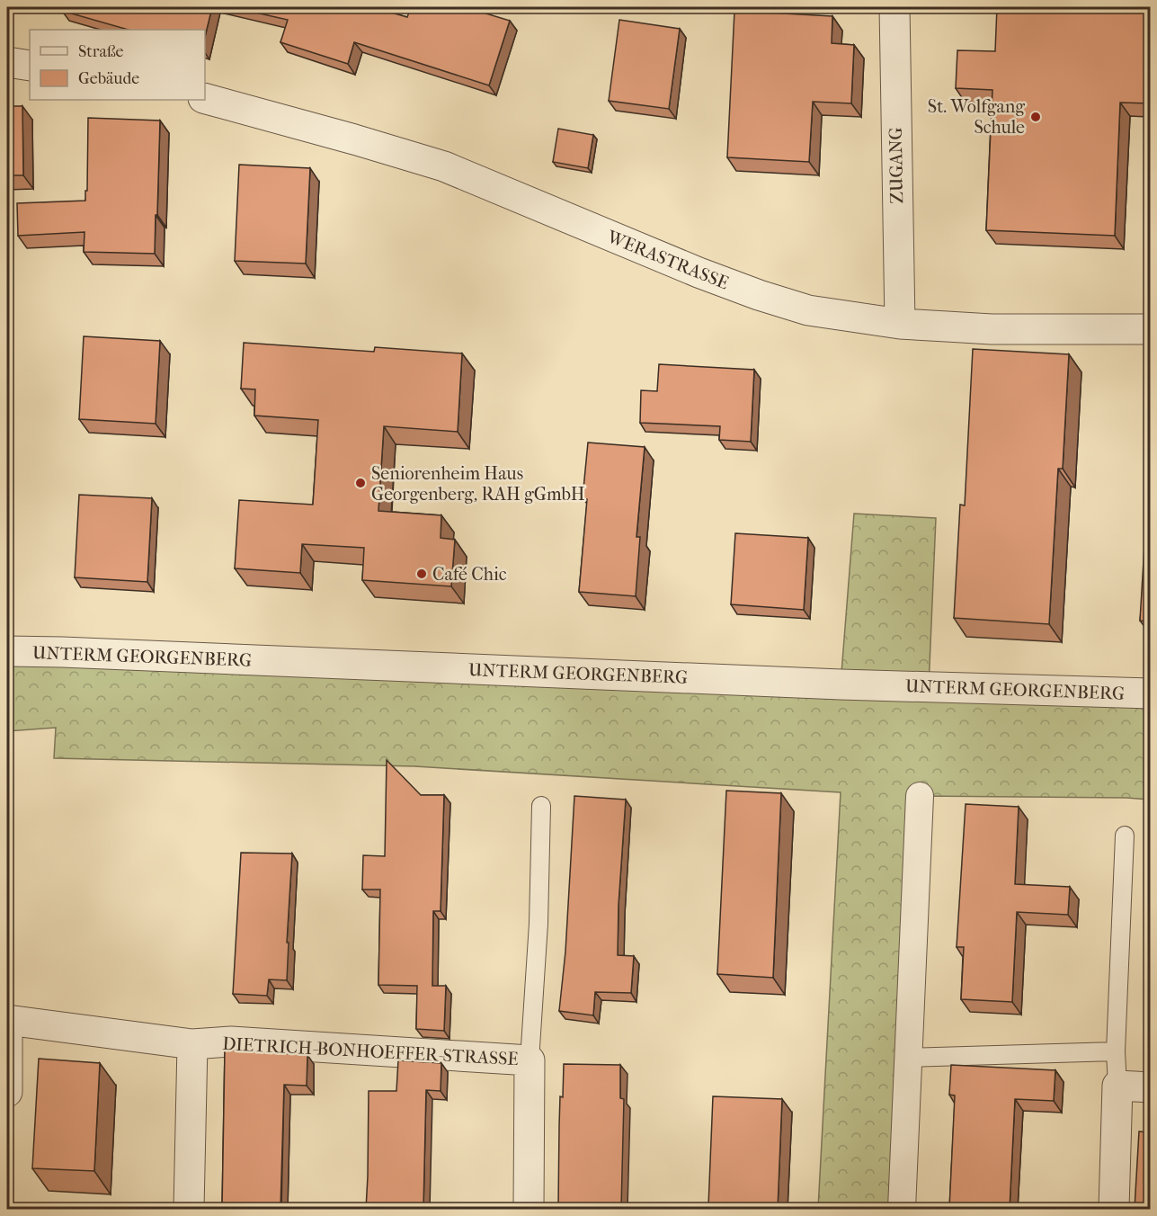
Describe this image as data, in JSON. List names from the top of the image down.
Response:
{
  "streets": {
    "street": [
      "ZUGANG",
      "WERASTRASSE",
      "UNTERM GEORGENBERG",
      "DIETRICH-BONHOEFFER-STRASSE"
    ]
  },
  "crossings": [
    ["ZUGANG", "WERASTRASSE"]
  ],
  "places": ["St. Wolfgang Schule", "Seniorenheim Haus Georgenberg, RAH gGmbH", "Café Chic"],
  "legend": ["Straße", "Gebäude"]
}
